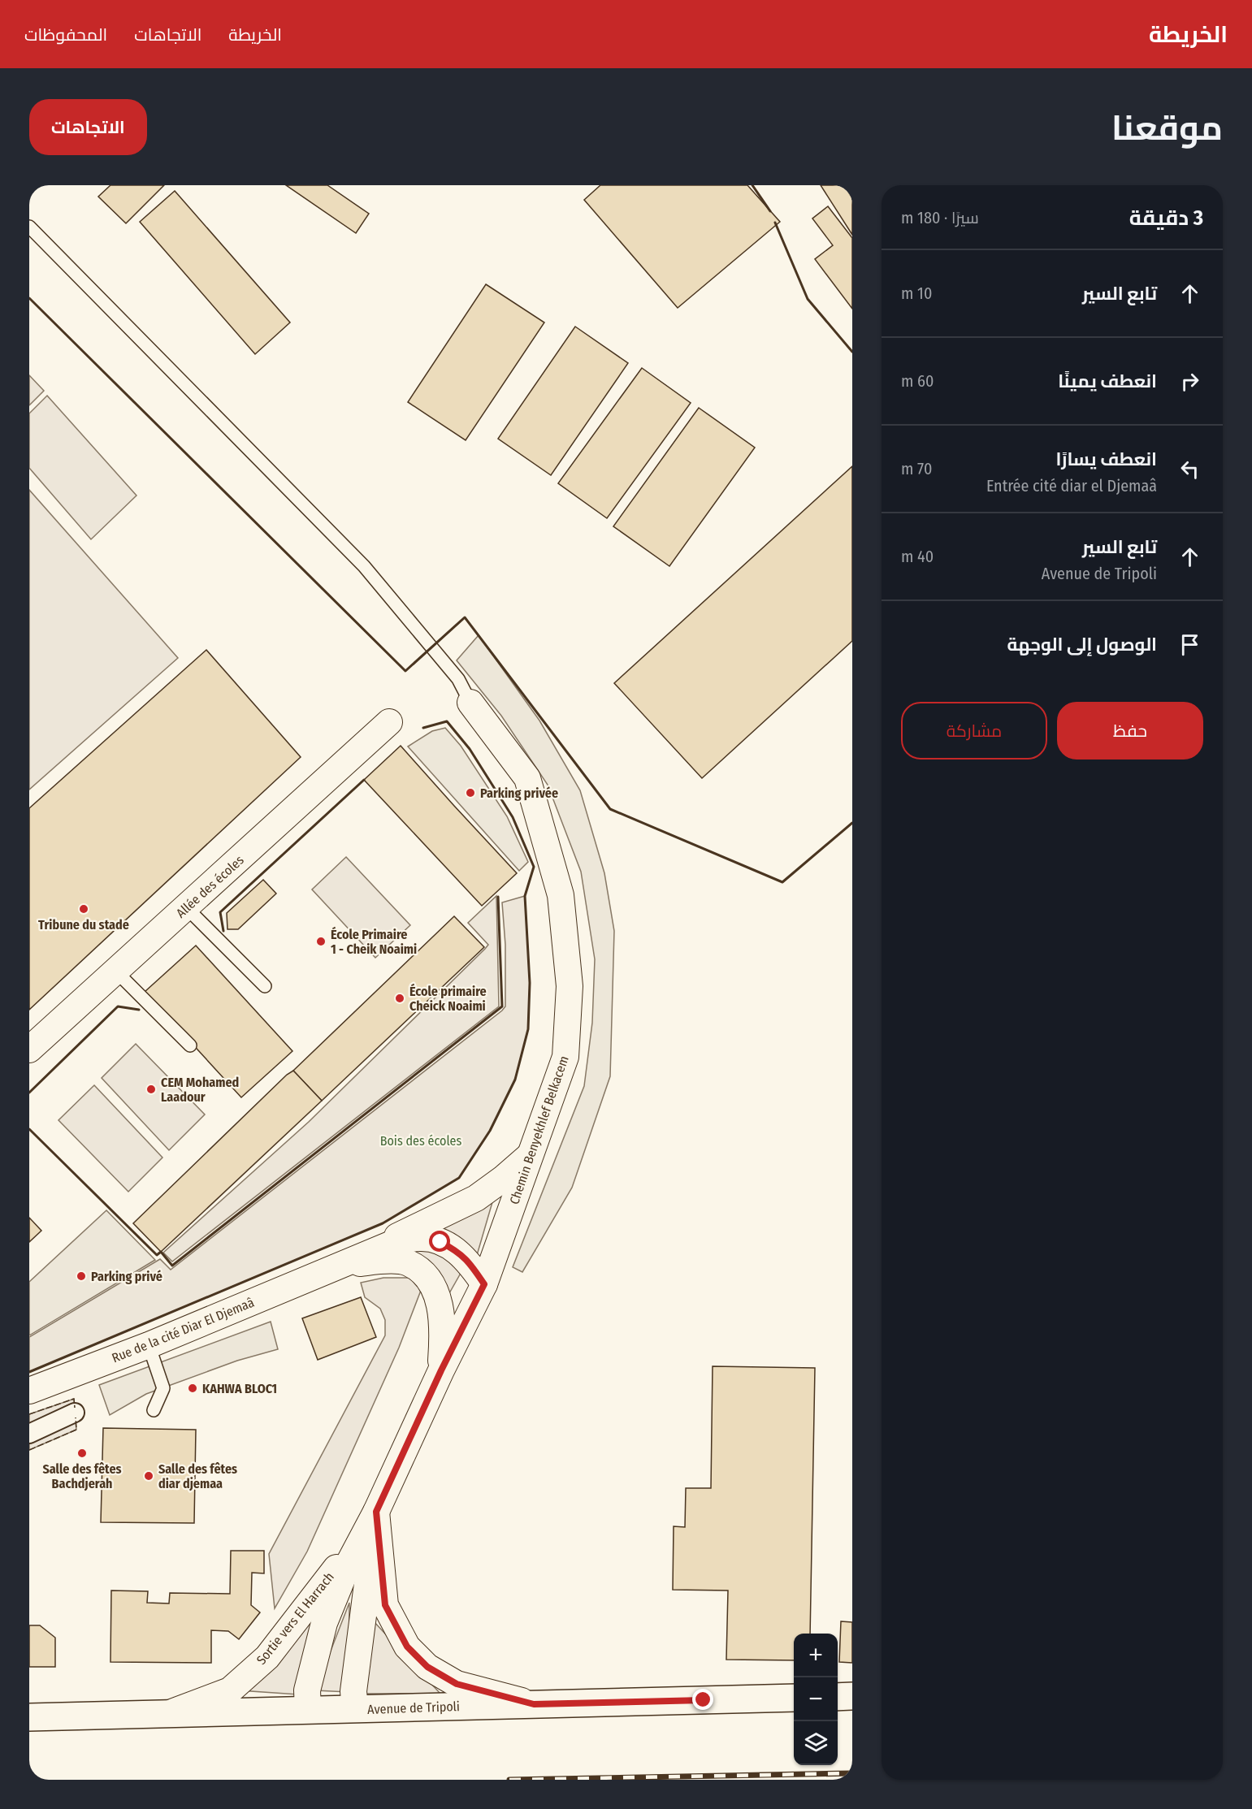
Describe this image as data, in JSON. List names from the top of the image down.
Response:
{
  "streets": {
    "main road": ["Avenue de Tripoli"],
    "street": [
      "Allée des écoles",
      "Chemin Benyekhlef Belkacem",
      "Rue de la cité Diar El Djemaâ",
      "Sortie vers El Harrach"
    ]
  },
  "crossings": [
    ["Chemin Benyekhlef Belkacem", "Rue de la cité Diar El Djemaâ"],
    ["Rue de la cité Diar El Djemaâ", "Sortie vers El Harrach"],
    ["Sortie vers El Harrach", "Avenue de Tripoli"]
  ],
  "parks": ["Bois des écoles"],
  "places": [
    "Parking privée",
    "Tribune du stade",
    "École Primaire 1 - Cheik Noaimi",
    "École primaire Cheick Noaimi",
    "CEM Mohamed Laadour",
    "Parking privé",
    "KAHWA BLOC1",
    "Salle des fêtes Bachdjerah",
    "Salle des fêtes diar djemaa"
  ],
  "page": {
    "header": "الخريطة",
    "nav": ["الخريطة", "الاتجاهات", "المحفوظات"],
    "title": "موقعنا",
    "buttons": [
      "الاتجاهات",
      ["حفظ", "مشاركة"]
    ],
    "heading": ["3 دقيقة", "سيرًا · 180 m"],
    "list": [
      ["تابع السير", "10 m"],
      ["انعطف يمينًا", "60 m"],
      ["انعطف يسارًا", "Entrée cité diar el Djemaâ", "70 m"],
      ["تابع السير", "Avenue de Tripoli", "40 m"],
      "الوصول إلى الوجهة"
    ],
    "map_buttons": ["+", "−"]
  }
}
